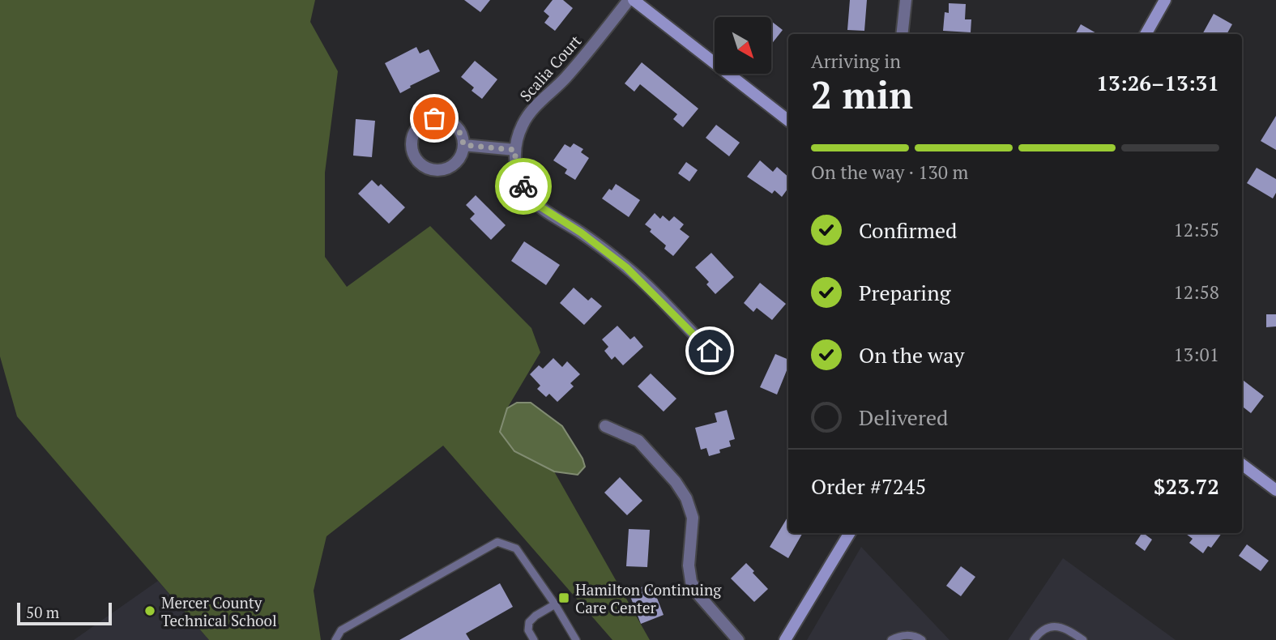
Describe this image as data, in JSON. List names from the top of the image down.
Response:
{
  "streets": {
    "street": ["Scalia Court"]
  },
  "places": {
    "transit": ["Hamilton Continuing Care Center"],
    "other": ["Mercer County Technical School"]
  },
  "scale_bar": "50 m",
  "north": "bottom right",
  "page": {
    "heading": ["2 min", "Arriving in", "13:26–13:31"],
    "panel": ["Order #7245", "$23.72"],
    "bar": "On the way · 130 m",
    "list": [
      ["Confirmed", "12:55"],
      ["Preparing", "12:58"],
      ["On the way", "13:01"],
      "Delivered"
    ],
    "scale": "50 m"
  }
}
